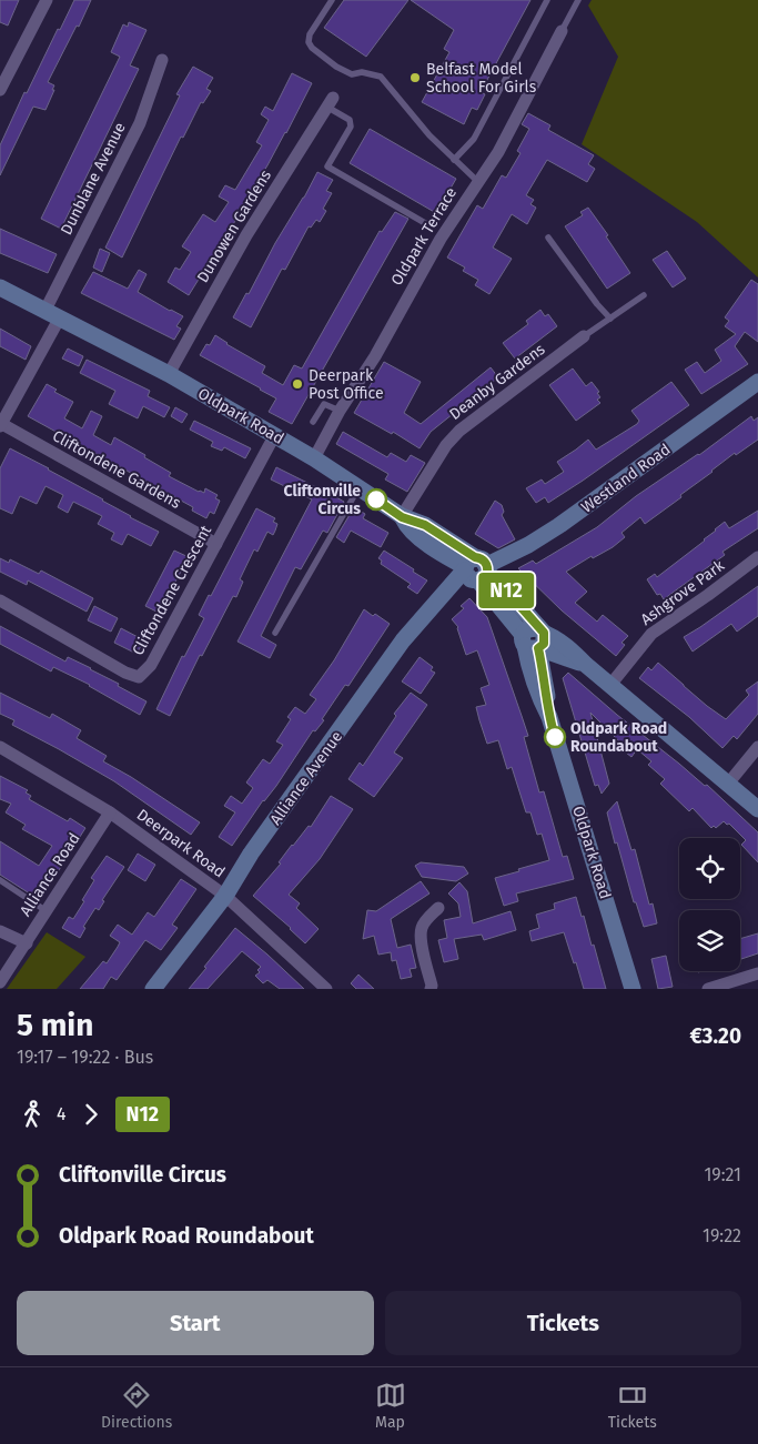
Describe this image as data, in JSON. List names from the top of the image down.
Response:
{
  "streets": {
    "street": [
      "Dunblane Avenue",
      "Dunowen Gardens",
      "Oldpark Terrace",
      "Deanby Gardens",
      "Oldpark Road",
      "Cliftondene Gardens",
      "Westland Road",
      "Cliftondene Crescent",
      "Ashgrove Park",
      "Alliance Avenue",
      "Deerpark Road",
      "Alliance Road"
    ]
  },
  "crossings": [
    ["Dunblane Avenue", "Oldpark Road"],
    ["Dunblane Avenue", "Cliftondene Gardens"],
    ["Dunowen Gardens", "Oldpark Road"],
    ["Oldpark Terrace", "Oldpark Road"],
    ["Deanby Gardens", "Oldpark Road"],
    ["Oldpark Road", "Westland Road"],
    ["Oldpark Road", "Cliftondene Crescent"],
    ["Oldpark Road", "Alliance Avenue"],
    ["Cliftondene Gardens", "Cliftondene Crescent"],
    ["Westland Road", "Alliance Avenue"],
    ["Alliance Avenue", "Deerpark Road"],
    ["Deerpark Road", "Alliance Road"]
  ],
  "places": [
    "Belfast Model School For Girls",
    "Deerpark Post Office",
    "Cliftonville Circus",
    "Oldpark Road Roundabout"
  ],
  "lines": ["bus line N12"],
  "page": {
    "on_map": "N12",
    "heading": ["5 min", "19:17 – 19:22 · Bus", "€3.20"],
    "legs": ["4", "N12"],
    "list": [
      {
        "name": "Cliftonville Circus",
        "value": "19:21"
      },
      {
        "name": "Oldpark Road Roundabout",
        "value": "19:22"
      }
    ],
    "buttons": ["Start", "Tickets"],
    "tabs": ["Directions", "Map", "Tickets"]
  }
}
